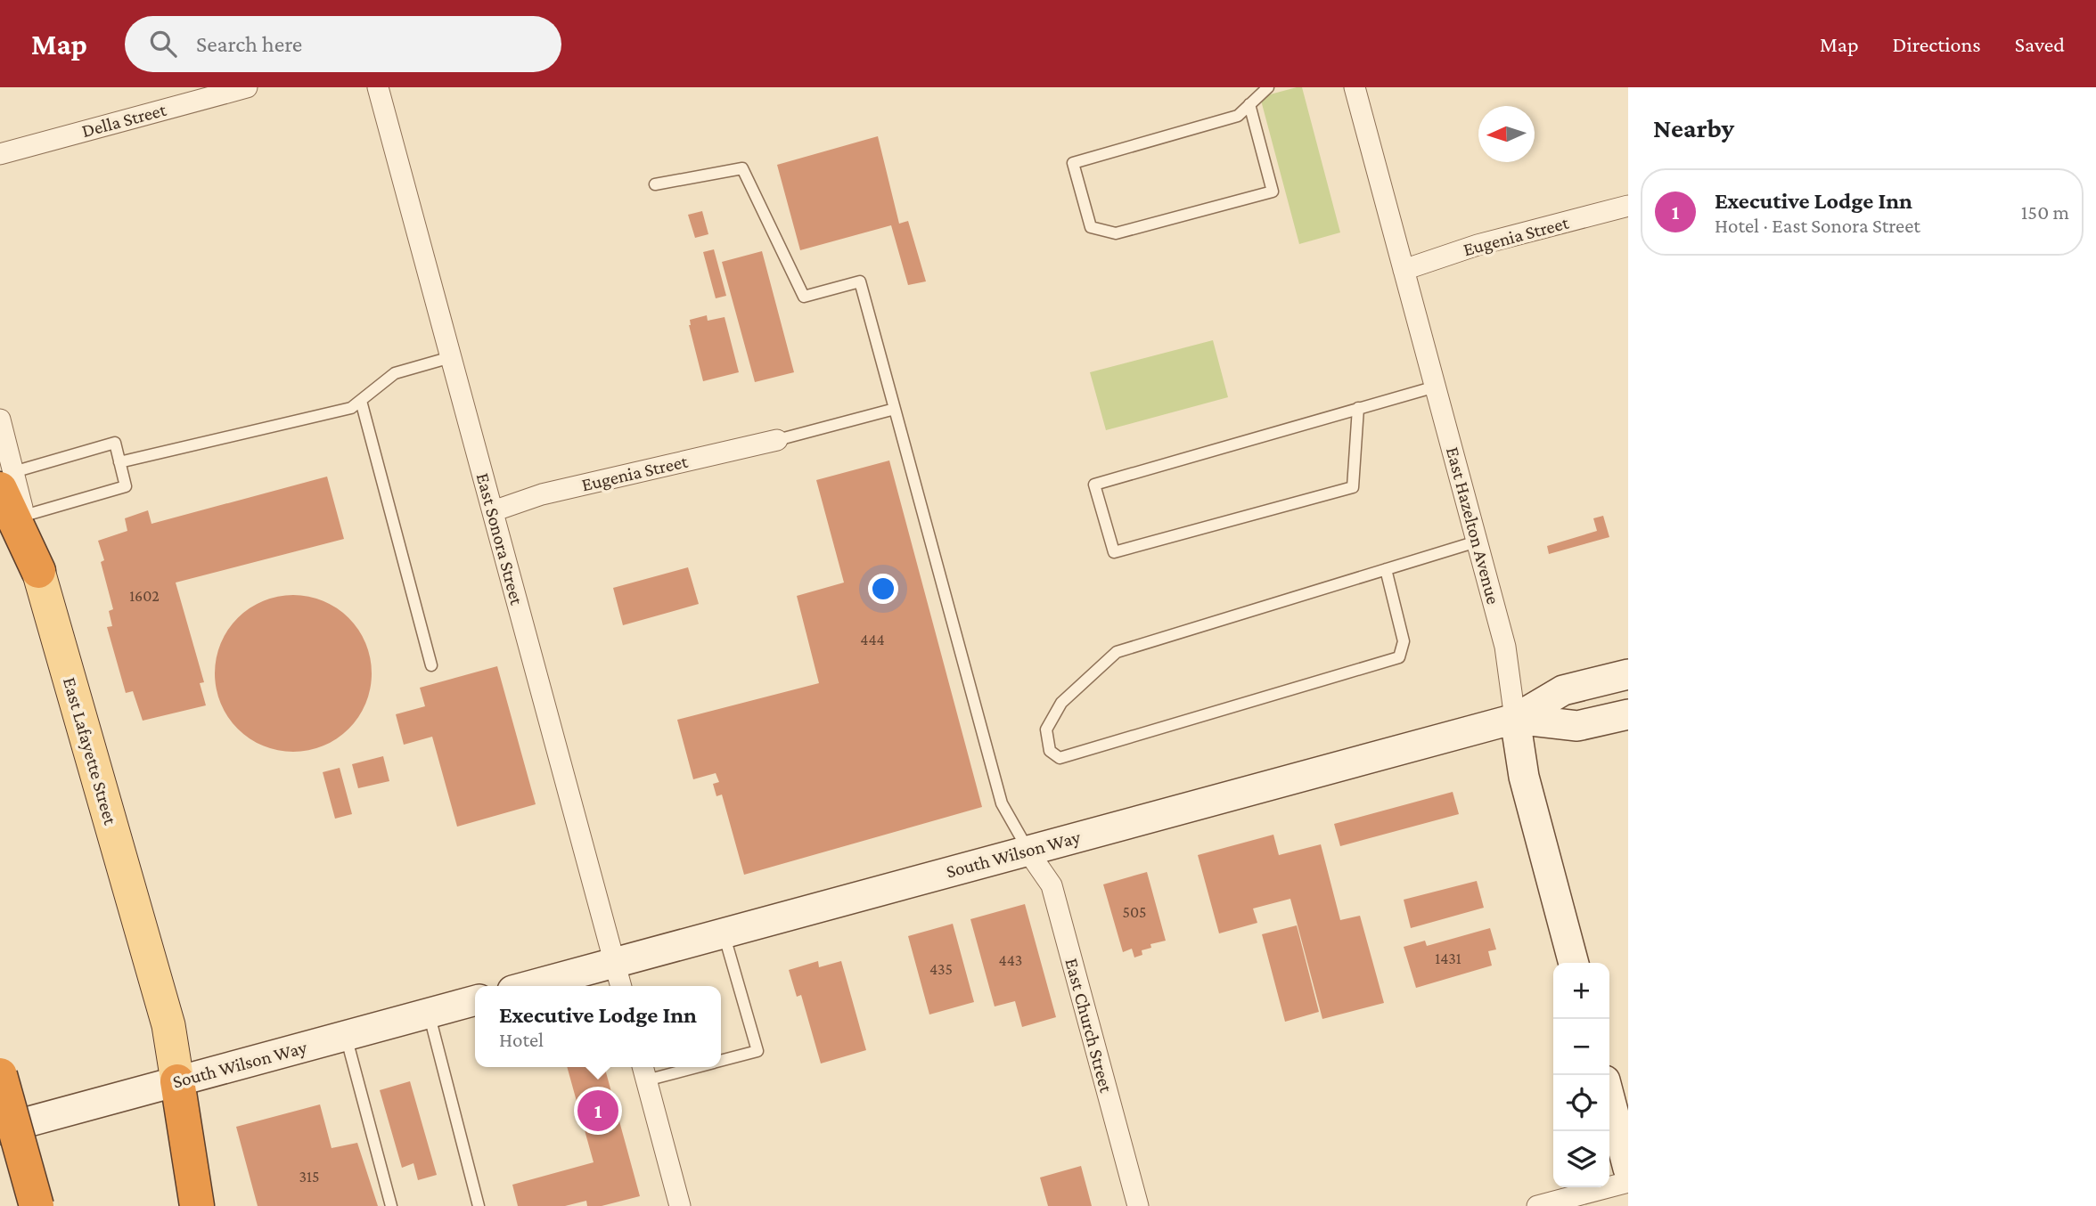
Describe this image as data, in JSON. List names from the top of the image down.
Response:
{
  "streets": {
    "main road": ["East Hazelton Avenue", "East Lafayette Street", "South Wilson Way"],
    "street": [
      "Della Street",
      "Eugenia Street",
      "East Sonora Street",
      "East Church Street"
    ]
  },
  "crossings": [
    ["Eugenia Street", "East Hazelton Avenue"],
    ["Eugenia Street", "East Sonora Street"],
    ["East Hazelton Avenue", "South Wilson Way"],
    ["East Sonora Street", "South Wilson Way"],
    ["East Lafayette Street", "South Wilson Way"],
    ["South Wilson Way", "East Church Street"]
  ],
  "house_numbers": [
    "1602",
    "444",
    "505",
    "1431",
    "443",
    "435",
    "315"
  ],
  "north": "left",
  "page": {
    "header": "Map",
    "search": "Search here",
    "nav": ["Map", "Directions", "Saved"],
    "heading": "Nearby",
    "list": [
      {
        "mark": "1",
        "name": "Executive Lodge Inn",
        "note": "Hotel · East Sonora Street",
        "value": "150 m"
      }
    ],
    "map_buttons": ["+", "−"],
    "popup": ["Executive Lodge Inn", "Hotel"],
    "pins": "1"
  }
}
